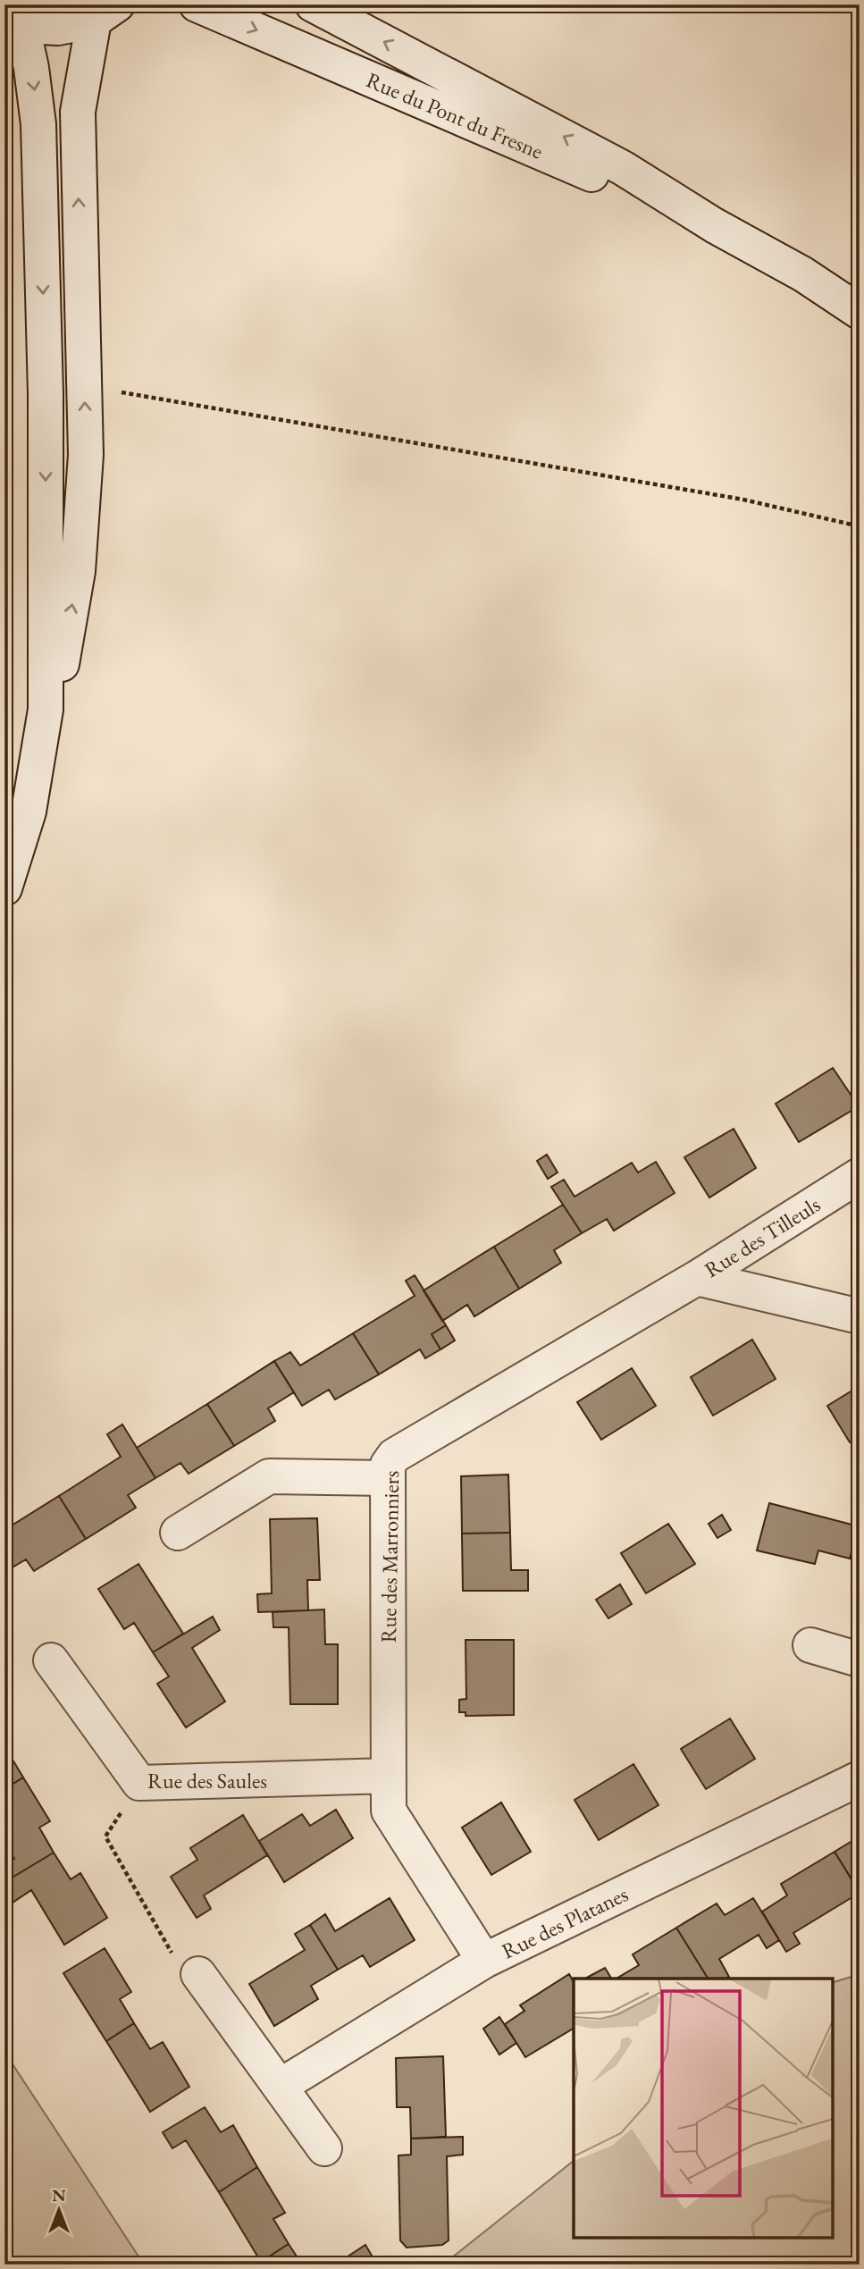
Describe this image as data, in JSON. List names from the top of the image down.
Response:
{
  "streets": {
    "main road": [
      "Rue du Pont du Fresne",
      "Rue des Tilleuls",
      "Rue des Marronniers",
      "Rue des Saules",
      "Rue des Platanes"
    ]
  },
  "crossings": [
    ["Rue des Tilleuls", "Rue des Marronniers"],
    ["Rue des Marronniers", "Rue des Saules"],
    ["Rue des Marronniers", "Rue des Platanes"]
  ],
  "north": "top"
}
